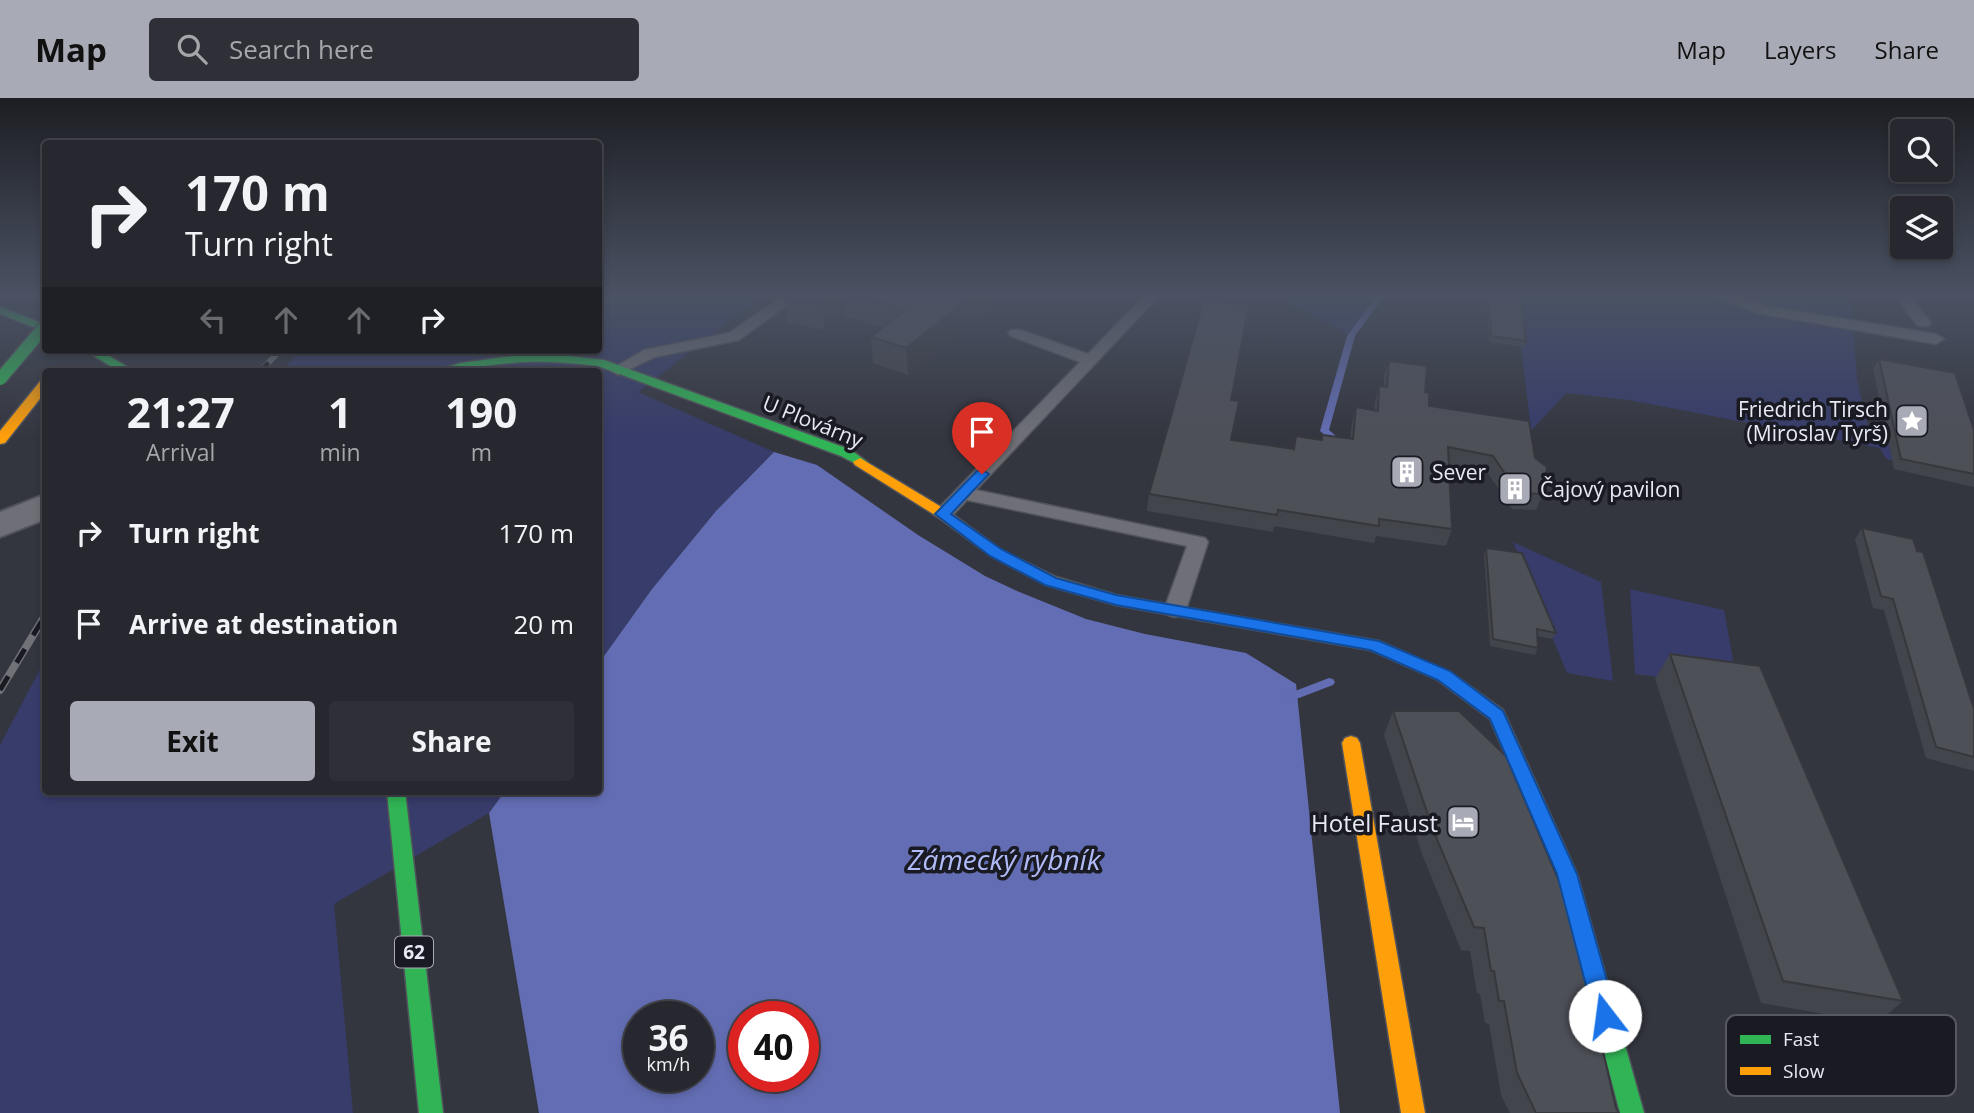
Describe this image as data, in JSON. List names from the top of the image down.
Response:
{
  "streets": {
    "street": ["U Plovárny", "62"]
  },
  "water": ["Zámecký rybník"],
  "places": {
    "place": ["Friedrich Tirsch (Miroslav Tyrš)"],
    "building": ["Sever", "Čajový pavilon"],
    "hotel": ["Hotel Faust"]
  },
  "legend": ["Fast", "Slow"],
  "page": {
    "header": "Map",
    "search": "Search here",
    "nav": ["Map", "Layers", "Share"],
    "turn": ["170 m", "Turn right"],
    "eta": [
      "21:27",
      "Arrival",
      "1",
      "min",
      "190",
      "m"
    ],
    "list": [
      {
        "name": "Turn right",
        "value": "170 m"
      },
      {
        "name": "Arrive at destination",
        "value": "20 m"
      }
    ],
    "buttons": ["Exit", "Share"],
    "speed": "36 km/h",
    "limit": "40"
  }
}
